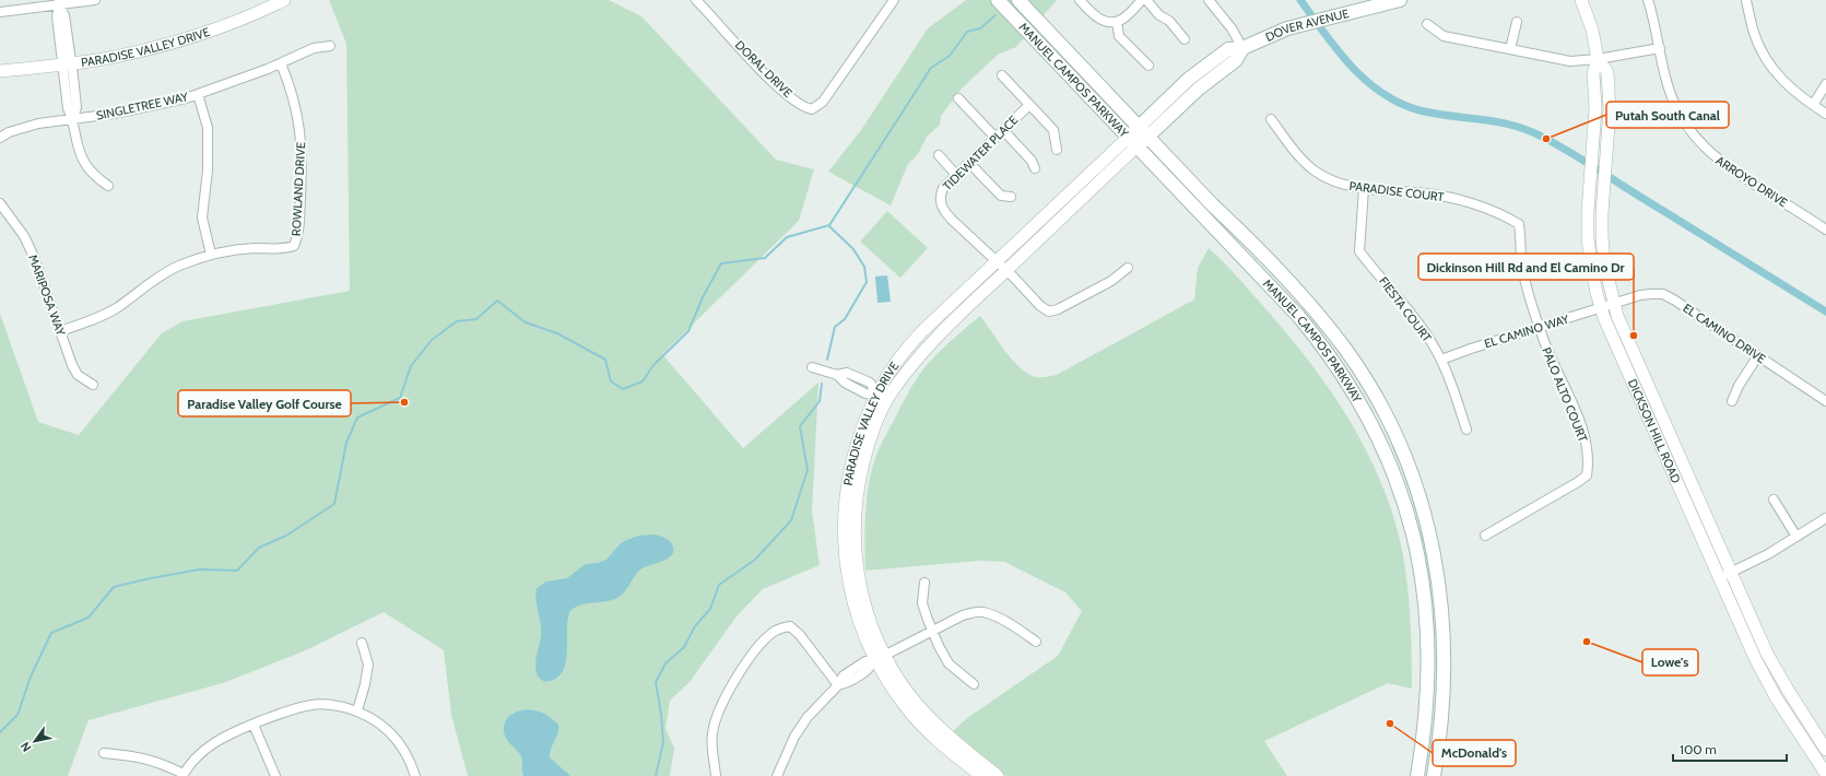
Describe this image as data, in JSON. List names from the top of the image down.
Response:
{
  "streets": {
    "main road": ["DOVER AVENUE", "PARADISE VALLEY DRIVE", "MANUEL CAMPOS PARKWAY"],
    "street": [
      "DORAL DRIVE",
      "SINGLETREE WAY",
      "TIDEWATER PLACE",
      "ARROYO DRIVE",
      "ROWLAND DRIVE",
      "PARADISE COURT",
      "MARIPOSA WAY",
      "FIESTA COURT",
      "EL CAMINO WAY",
      "EL CAMINO DRIVE",
      "PALO ALTO COURT",
      "DICKSON HILL ROAD"
    ]
  },
  "crossings": [
    ["DOVER AVENUE", "PARADISE VALLEY DRIVE"],
    ["DOVER AVENUE", "MANUEL CAMPOS PARKWAY"],
    ["PARADISE VALLEY DRIVE", "MANUEL CAMPOS PARKWAY"],
    ["PARADISE VALLEY DRIVE", "TIDEWATER PLACE"],
    ["SINGLETREE WAY", "ROWLAND DRIVE"],
    ["ROWLAND DRIVE", "MARIPOSA WAY"],
    ["PARADISE COURT", "FIESTA COURT"],
    ["PARADISE COURT", "EL CAMINO WAY"],
    ["PARADISE COURT", "PALO ALTO COURT"],
    ["FIESTA COURT", "EL CAMINO WAY"],
    ["EL CAMINO WAY", "EL CAMINO DRIVE"],
    ["EL CAMINO WAY", "PALO ALTO COURT"],
    ["EL CAMINO WAY", "DICKSON HILL ROAD"],
    ["EL CAMINO DRIVE", "DICKSON HILL ROAD"]
  ],
  "places": [
    "Putah South Canal",
    "Dickinson Hill Rd and El Camino Dr",
    "Paradise Valley Golf Course",
    "Lowe's",
    "McDonald's"
  ],
  "scale_bar": "100 m",
  "north": "bottom left"
}
